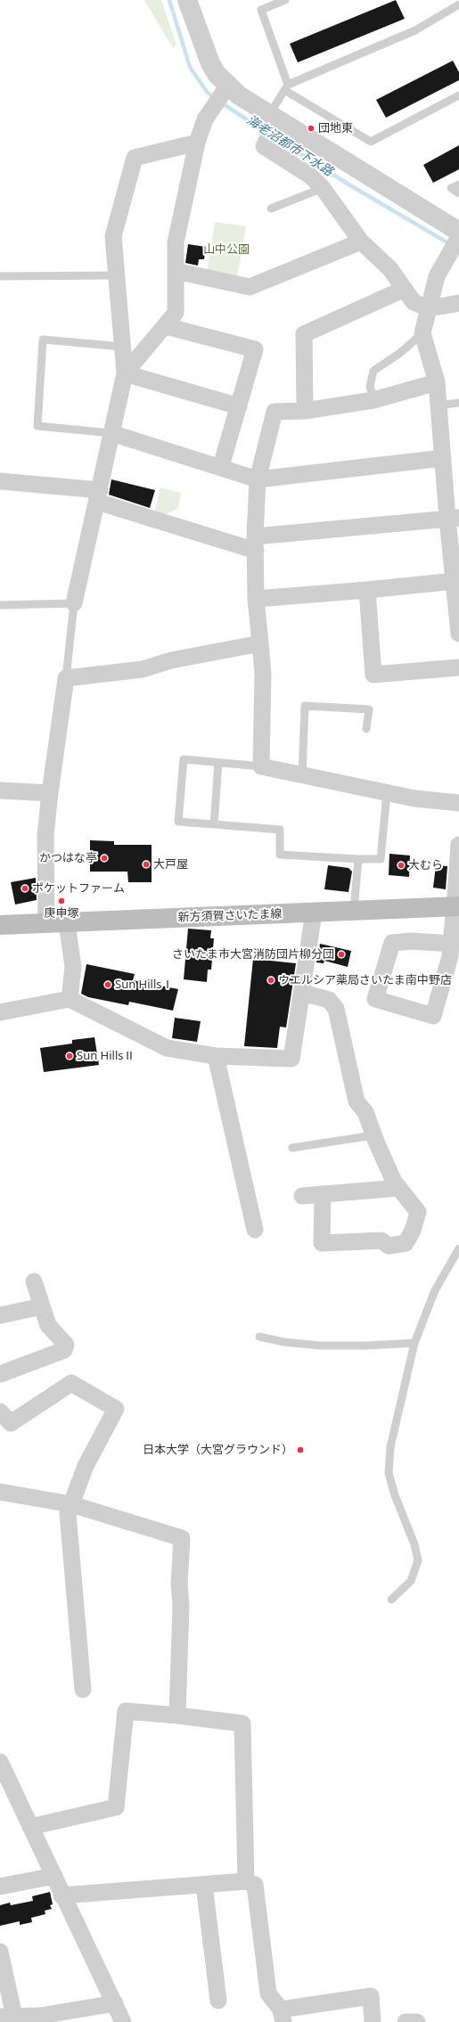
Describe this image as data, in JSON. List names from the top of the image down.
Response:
{
  "streets": {
    "main road": ["新方須賀さいたま線"]
  },
  "water": ["海老沼都市下水路"],
  "parks": ["山中公園"],
  "places": [
    "団地東",
    "かつはな亭",
    "大戸屋",
    "大むら",
    "ポケットファーム",
    "庚申塚",
    "さいたま市大宮消防団片柳分団",
    "ウエルシア薬局さいたま南中野店",
    "Sun HillsⅠ",
    "Sun HillsⅡ",
    "日本大学（大宮グラウンド）"
  ]
}
